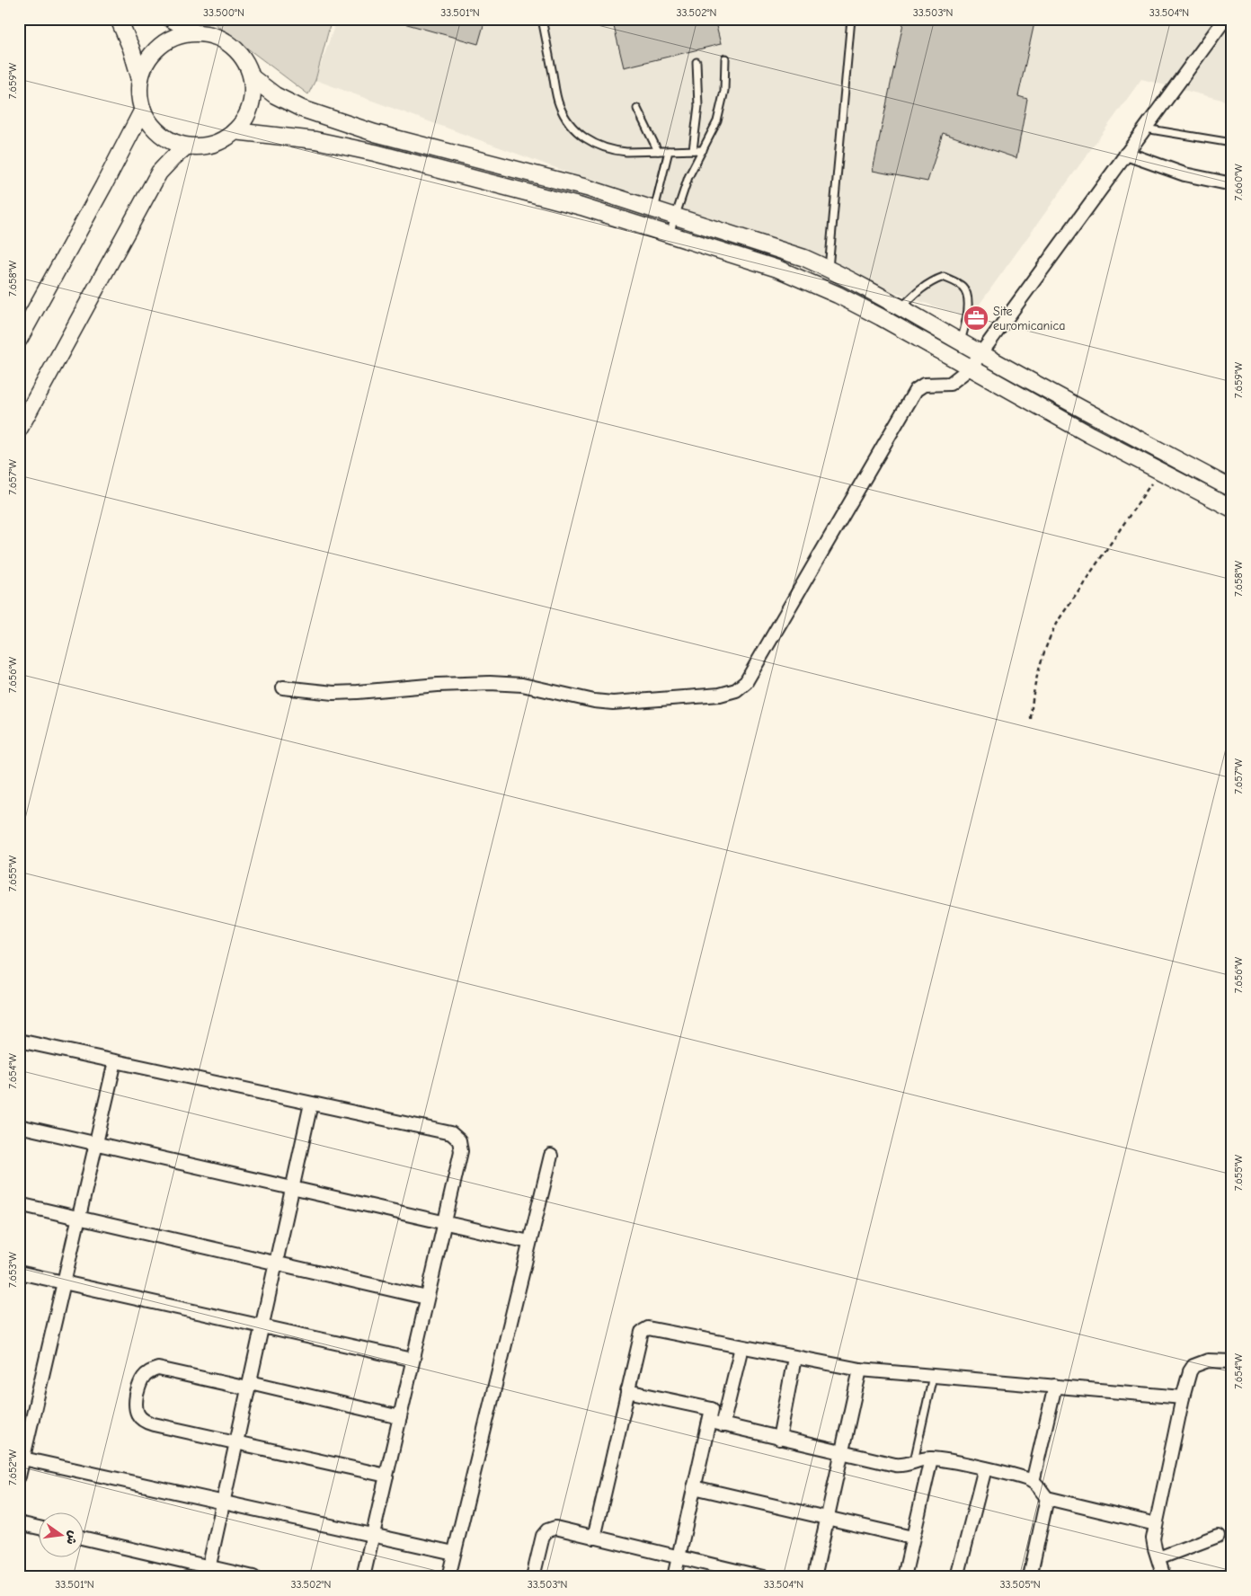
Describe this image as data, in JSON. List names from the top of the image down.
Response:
{
  "places": {
    "office": ["Site euromicanica"]
  },
  "north": "right",
  "coordinates": [
    "33.500°N",
    "33.501°N",
    "33.502°N",
    "33.503°N",
    "33.504°N",
    "7.659°W",
    "7.660°W",
    "7.658°W",
    "7.657°W",
    "7.656°W",
    "7.655°W",
    "7.654°W",
    "7.653°W",
    "7.652°W",
    "33.505°N"
  ]
}
